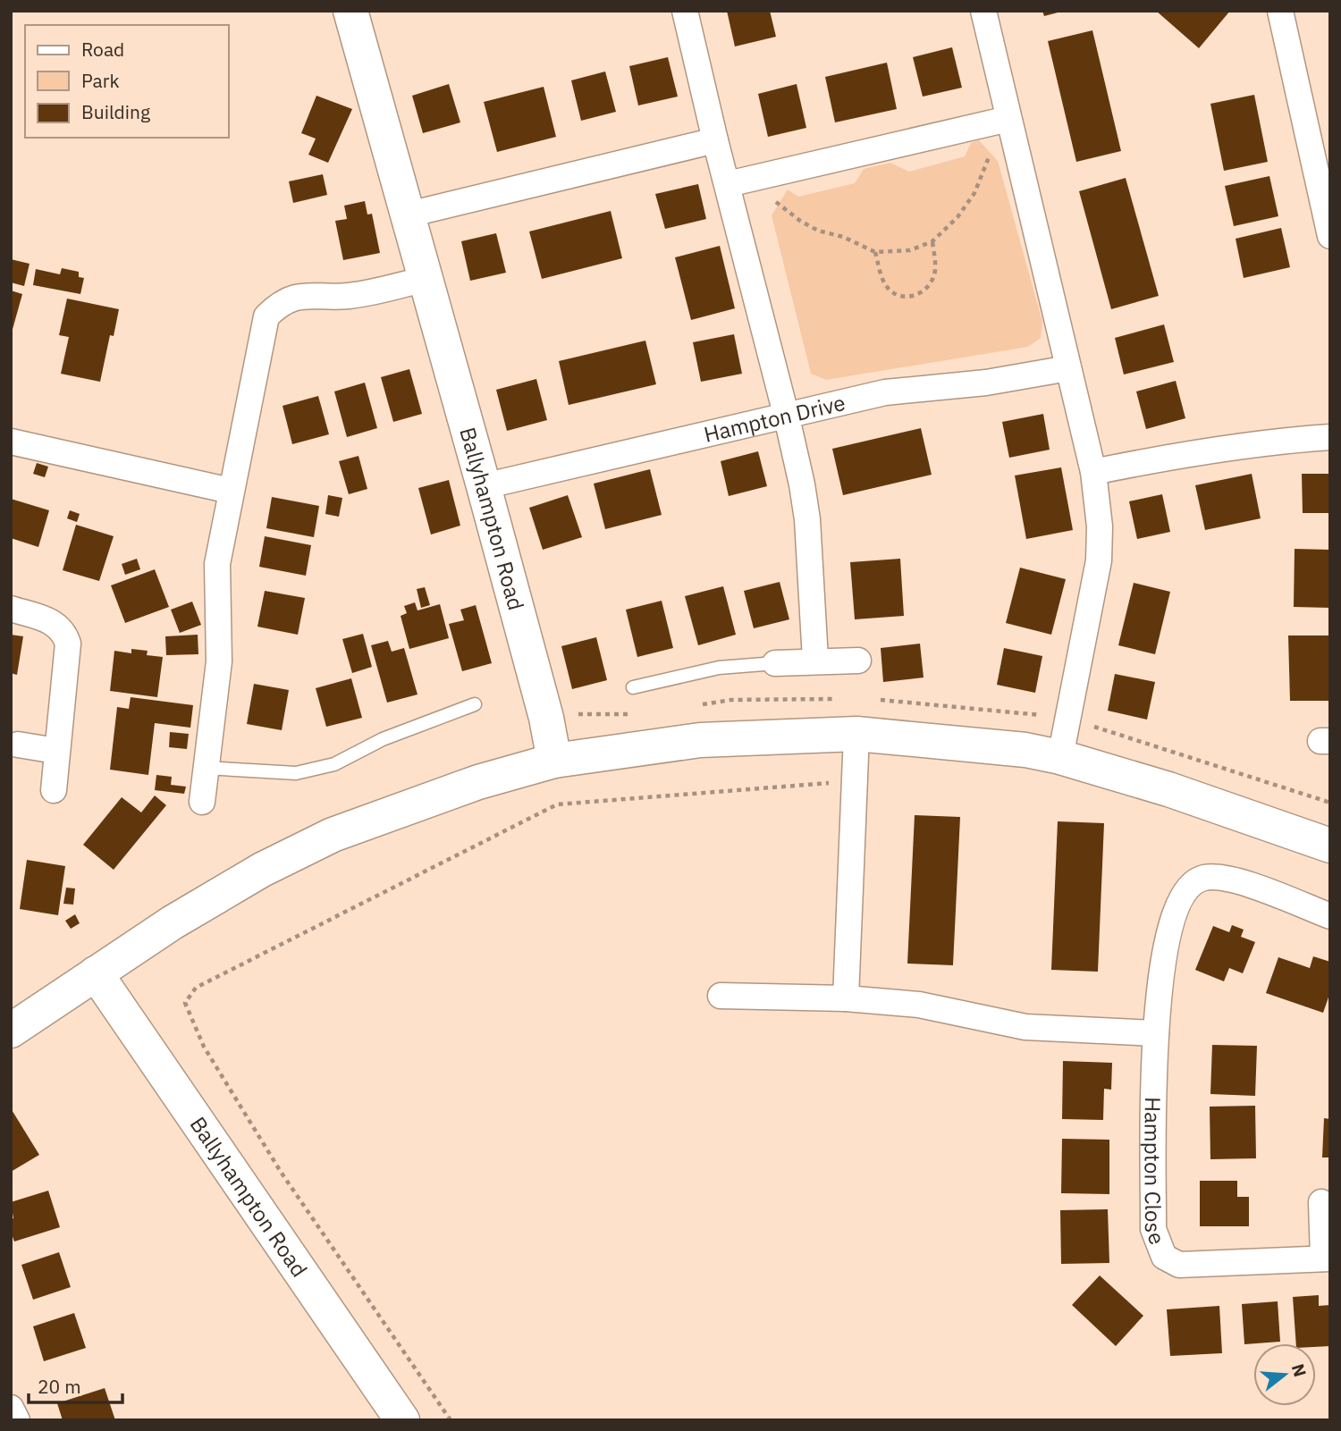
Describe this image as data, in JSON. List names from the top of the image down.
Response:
{
  "streets": {
    "street": ["Hampton Drive", "Ballyhampton Road", "Hampton Close"]
  },
  "crossings": [
    ["Hampton Drive", "Ballyhampton Road"]
  ],
  "legend": ["Road", "Park", "Building"],
  "scale_bar": "20 m",
  "north": "right"
}
